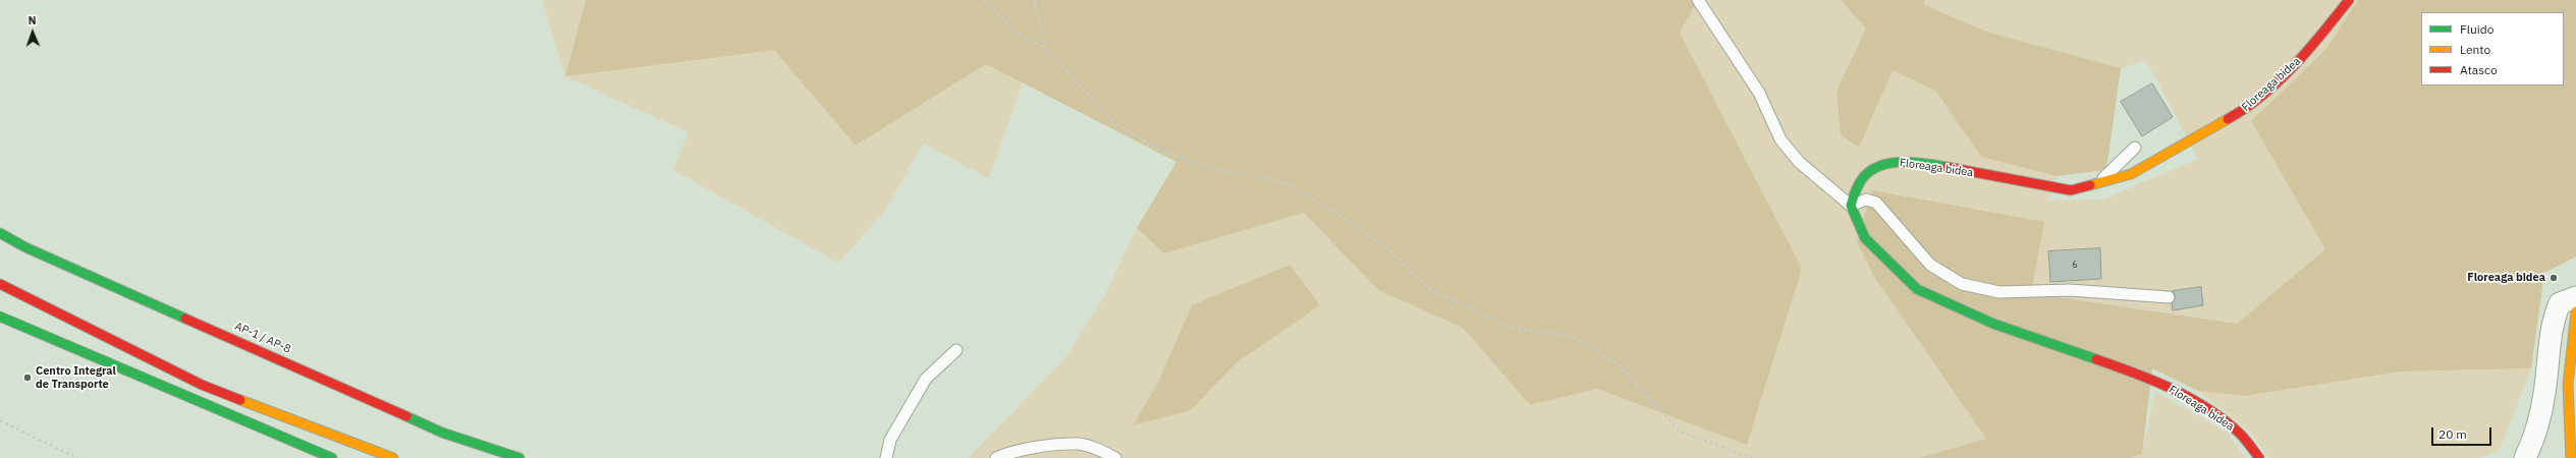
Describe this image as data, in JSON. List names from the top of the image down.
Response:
{
  "streets": {
    "main road": ["Floreaga bidea", "AP-1 / AP-8"]
  },
  "places": ["Floreaga bidea", "Centro Integral de Transporte"],
  "house_numbers": ["6"],
  "legend": ["Fluido", "Lento", "Atasco"],
  "scale_bar": "20 m",
  "north": "top"
}
